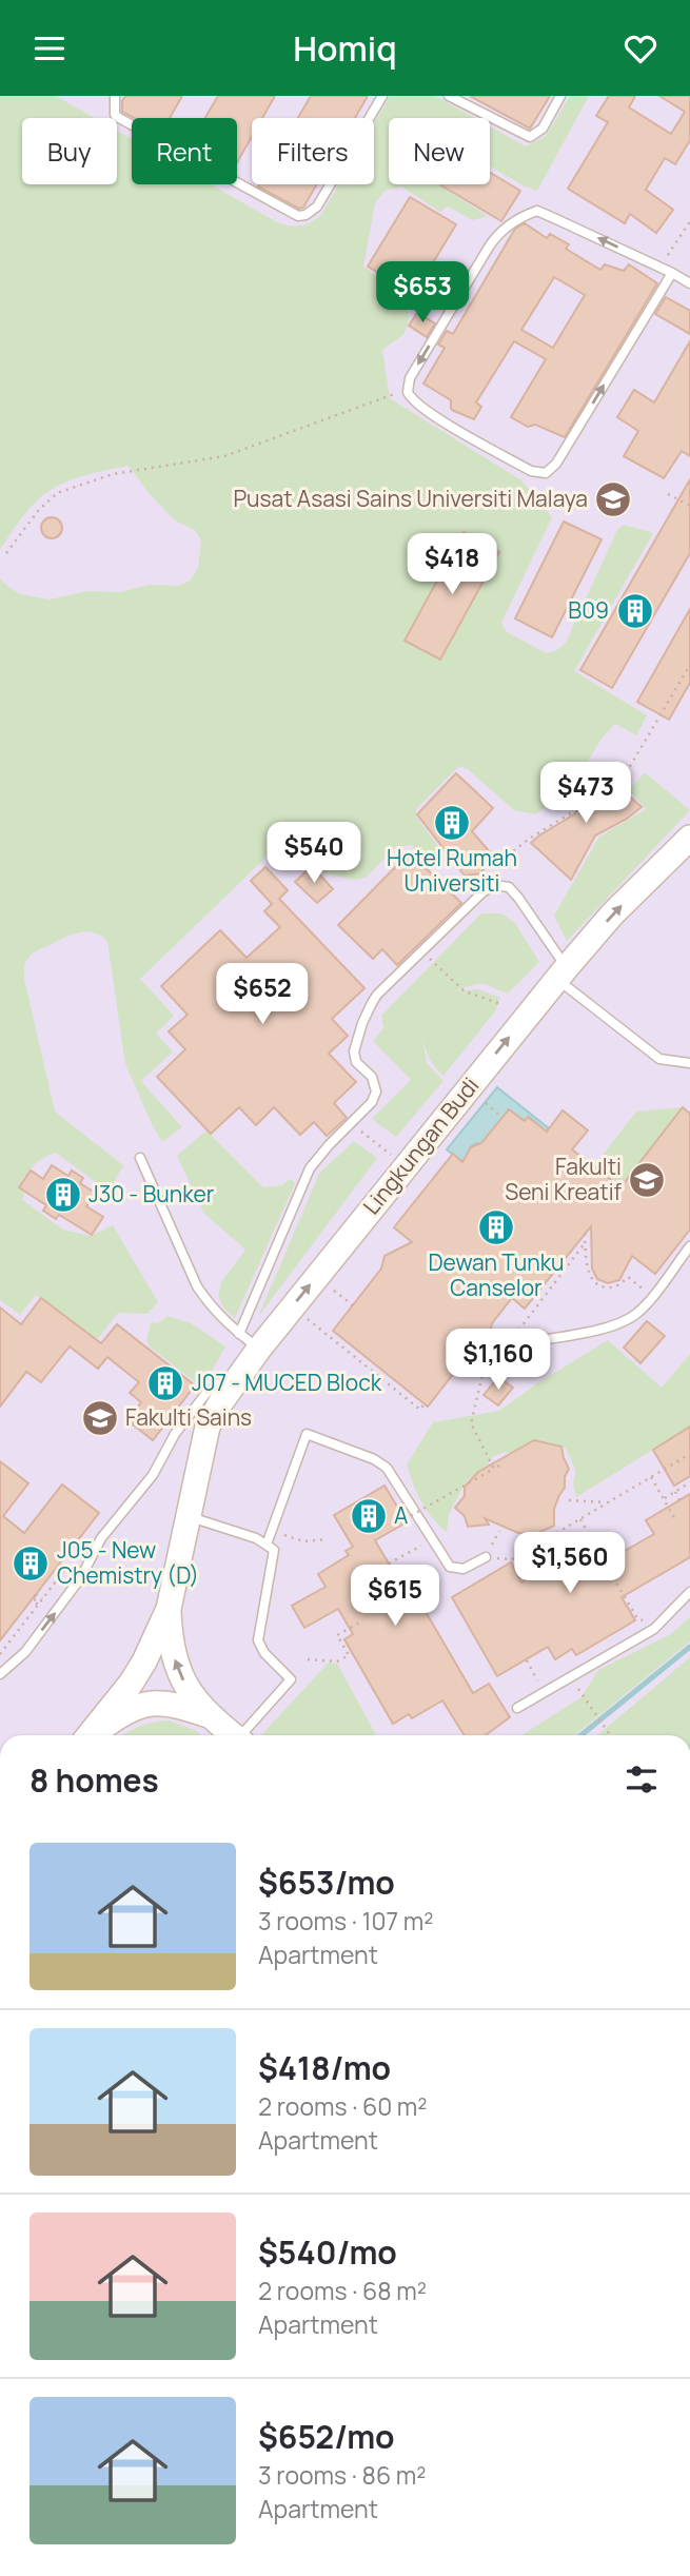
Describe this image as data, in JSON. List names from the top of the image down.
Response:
{
  "streets": {
    "street": ["Lingkungan Budi"]
  },
  "one_way": ["Lingkungan Budi"],
  "places": {
    "school or university": ["Pusat Asasi Sains Universiti Malaya", "Fakulti Seni Kreatif", "Fakulti Sains"],
    "building": [
      "B09",
      "Hotel Rumah Universiti",
      "J30 - Bunker",
      "Dewan Tunku Canselor",
      "J07 - MUCED Block",
      "A",
      "J05 - New Chemistry (D)"
    ]
  },
  "page": {
    "header": "Homiq",
    "chip": [
      "Buy",
      "Rent",
      "Filters",
      "New"
    ],
    "price": [
      "$653",
      "$418",
      "$473",
      "$540",
      "$652",
      "$1,160",
      "$1,560",
      "$615"
    ],
    "heading": "8 homes",
    "list": [
      {
        "name": "$653/mo",
        "note": "3 rooms · 107 m² · Apartment"
      },
      {
        "name": "$418/mo",
        "note": "2 rooms · 60 m² · Apartment"
      },
      {
        "name": "$540/mo",
        "note": "2 rooms · 68 m² · Apartment"
      },
      {
        "name": "$652/mo",
        "note": "3 rooms · 86 m² · Apartment"
      }
    ]
  }
}
